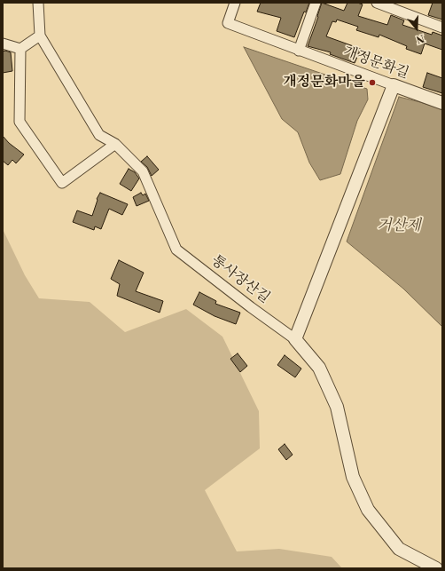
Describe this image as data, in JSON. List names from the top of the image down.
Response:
{
  "streets": {
    "street": ["개정문화길", "통사장산길"]
  },
  "water": ["거산제"],
  "places": ["개정문화마을"],
  "north": "bottom"
}
